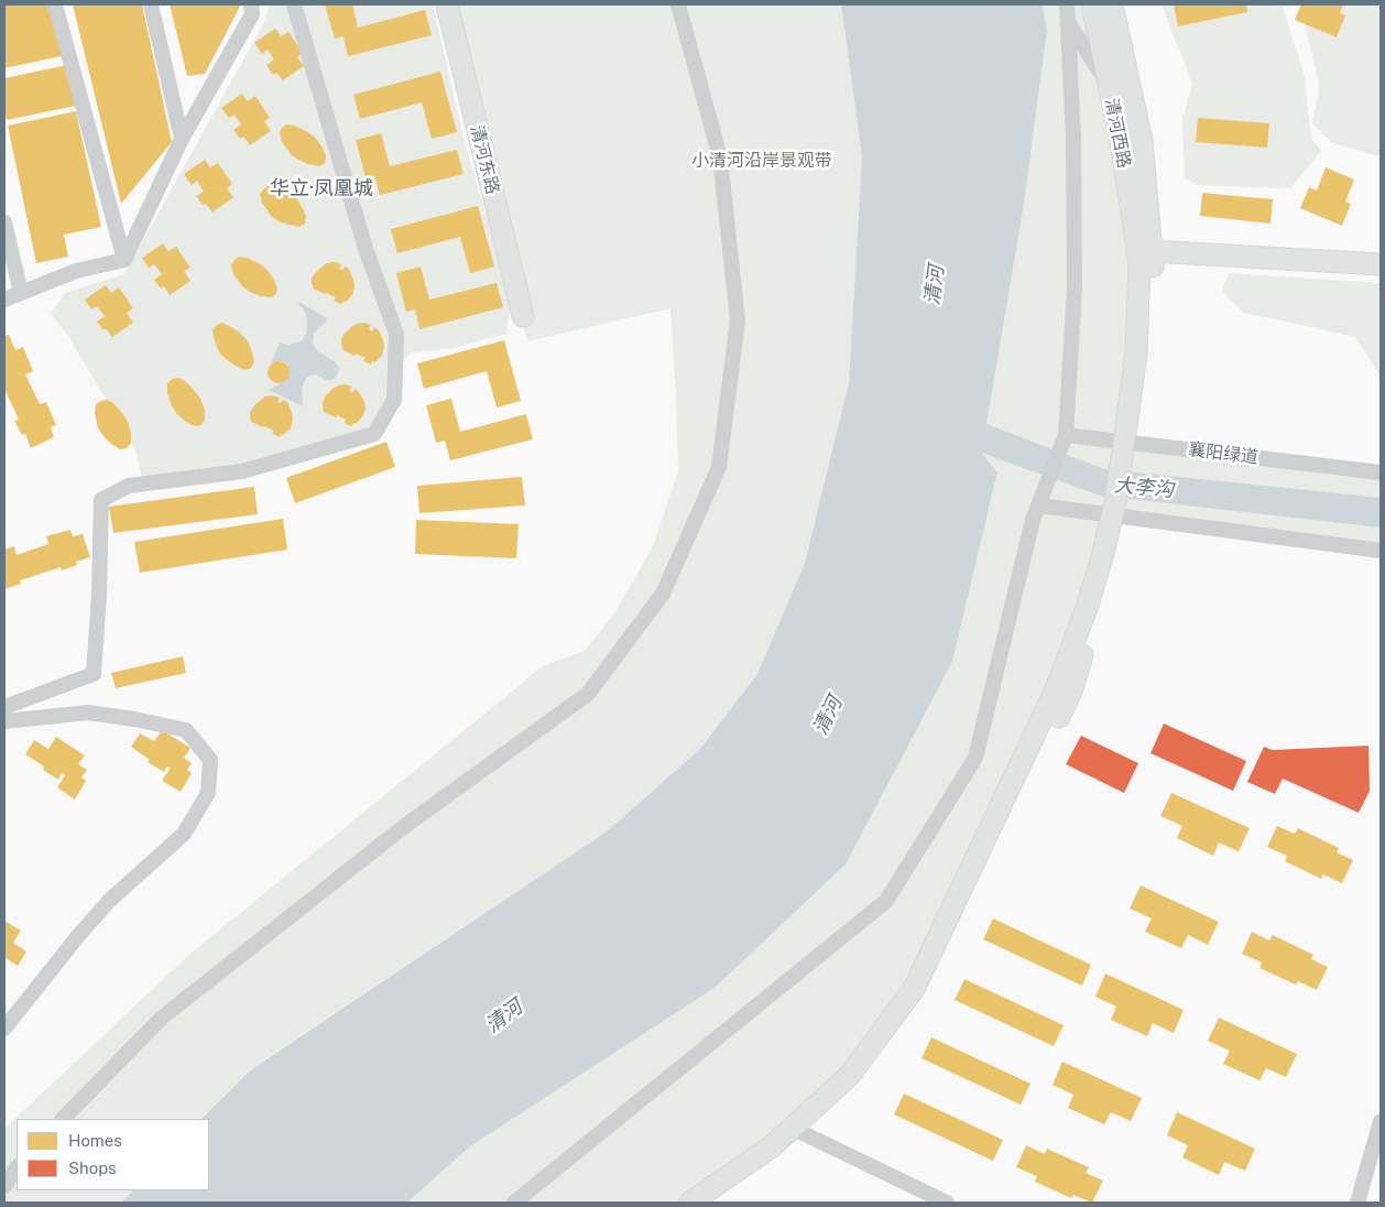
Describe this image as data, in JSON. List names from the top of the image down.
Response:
{
  "streets": {
    "main road": ["清河西路", "清河东路"],
    "street": ["襄阳绿道"]
  },
  "districts": ["华立·凤凰城"],
  "water": ["清河", "大李沟"],
  "parks": ["小清河沿岸景观带"],
  "legend": ["Homes", "Shops"]
}
